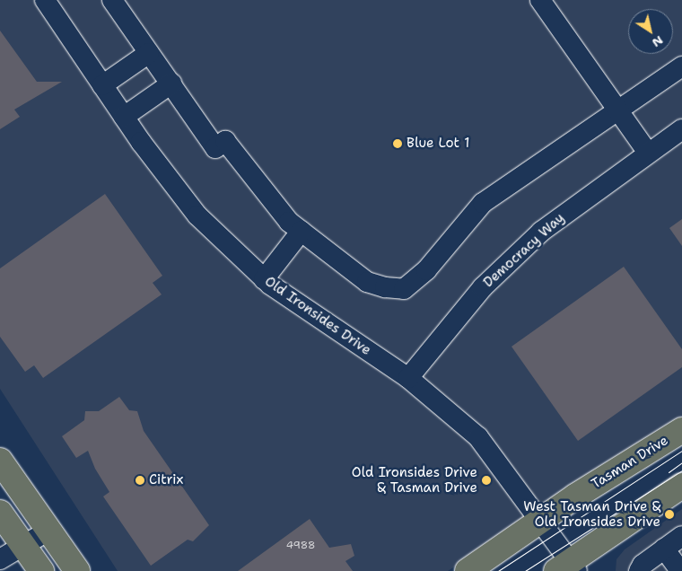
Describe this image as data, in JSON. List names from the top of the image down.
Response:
{
  "streets": {
    "main road": ["Tasman Drive"],
    "street": ["Democracy Way", "Old Ironsides Drive"]
  },
  "crossings": [
    ["Democracy Way", "Old Ironsides Drive"],
    ["Old Ironsides Drive", "Tasman Drive"]
  ],
  "places": [
    "Blue Lot 1",
    "Citrix",
    "Old Ironsides Drive & Tasman Drive",
    "West Tasman Drive & Old Ironsides Drive"
  ],
  "house_numbers": ["4988"],
  "north": "bottom right"
}
